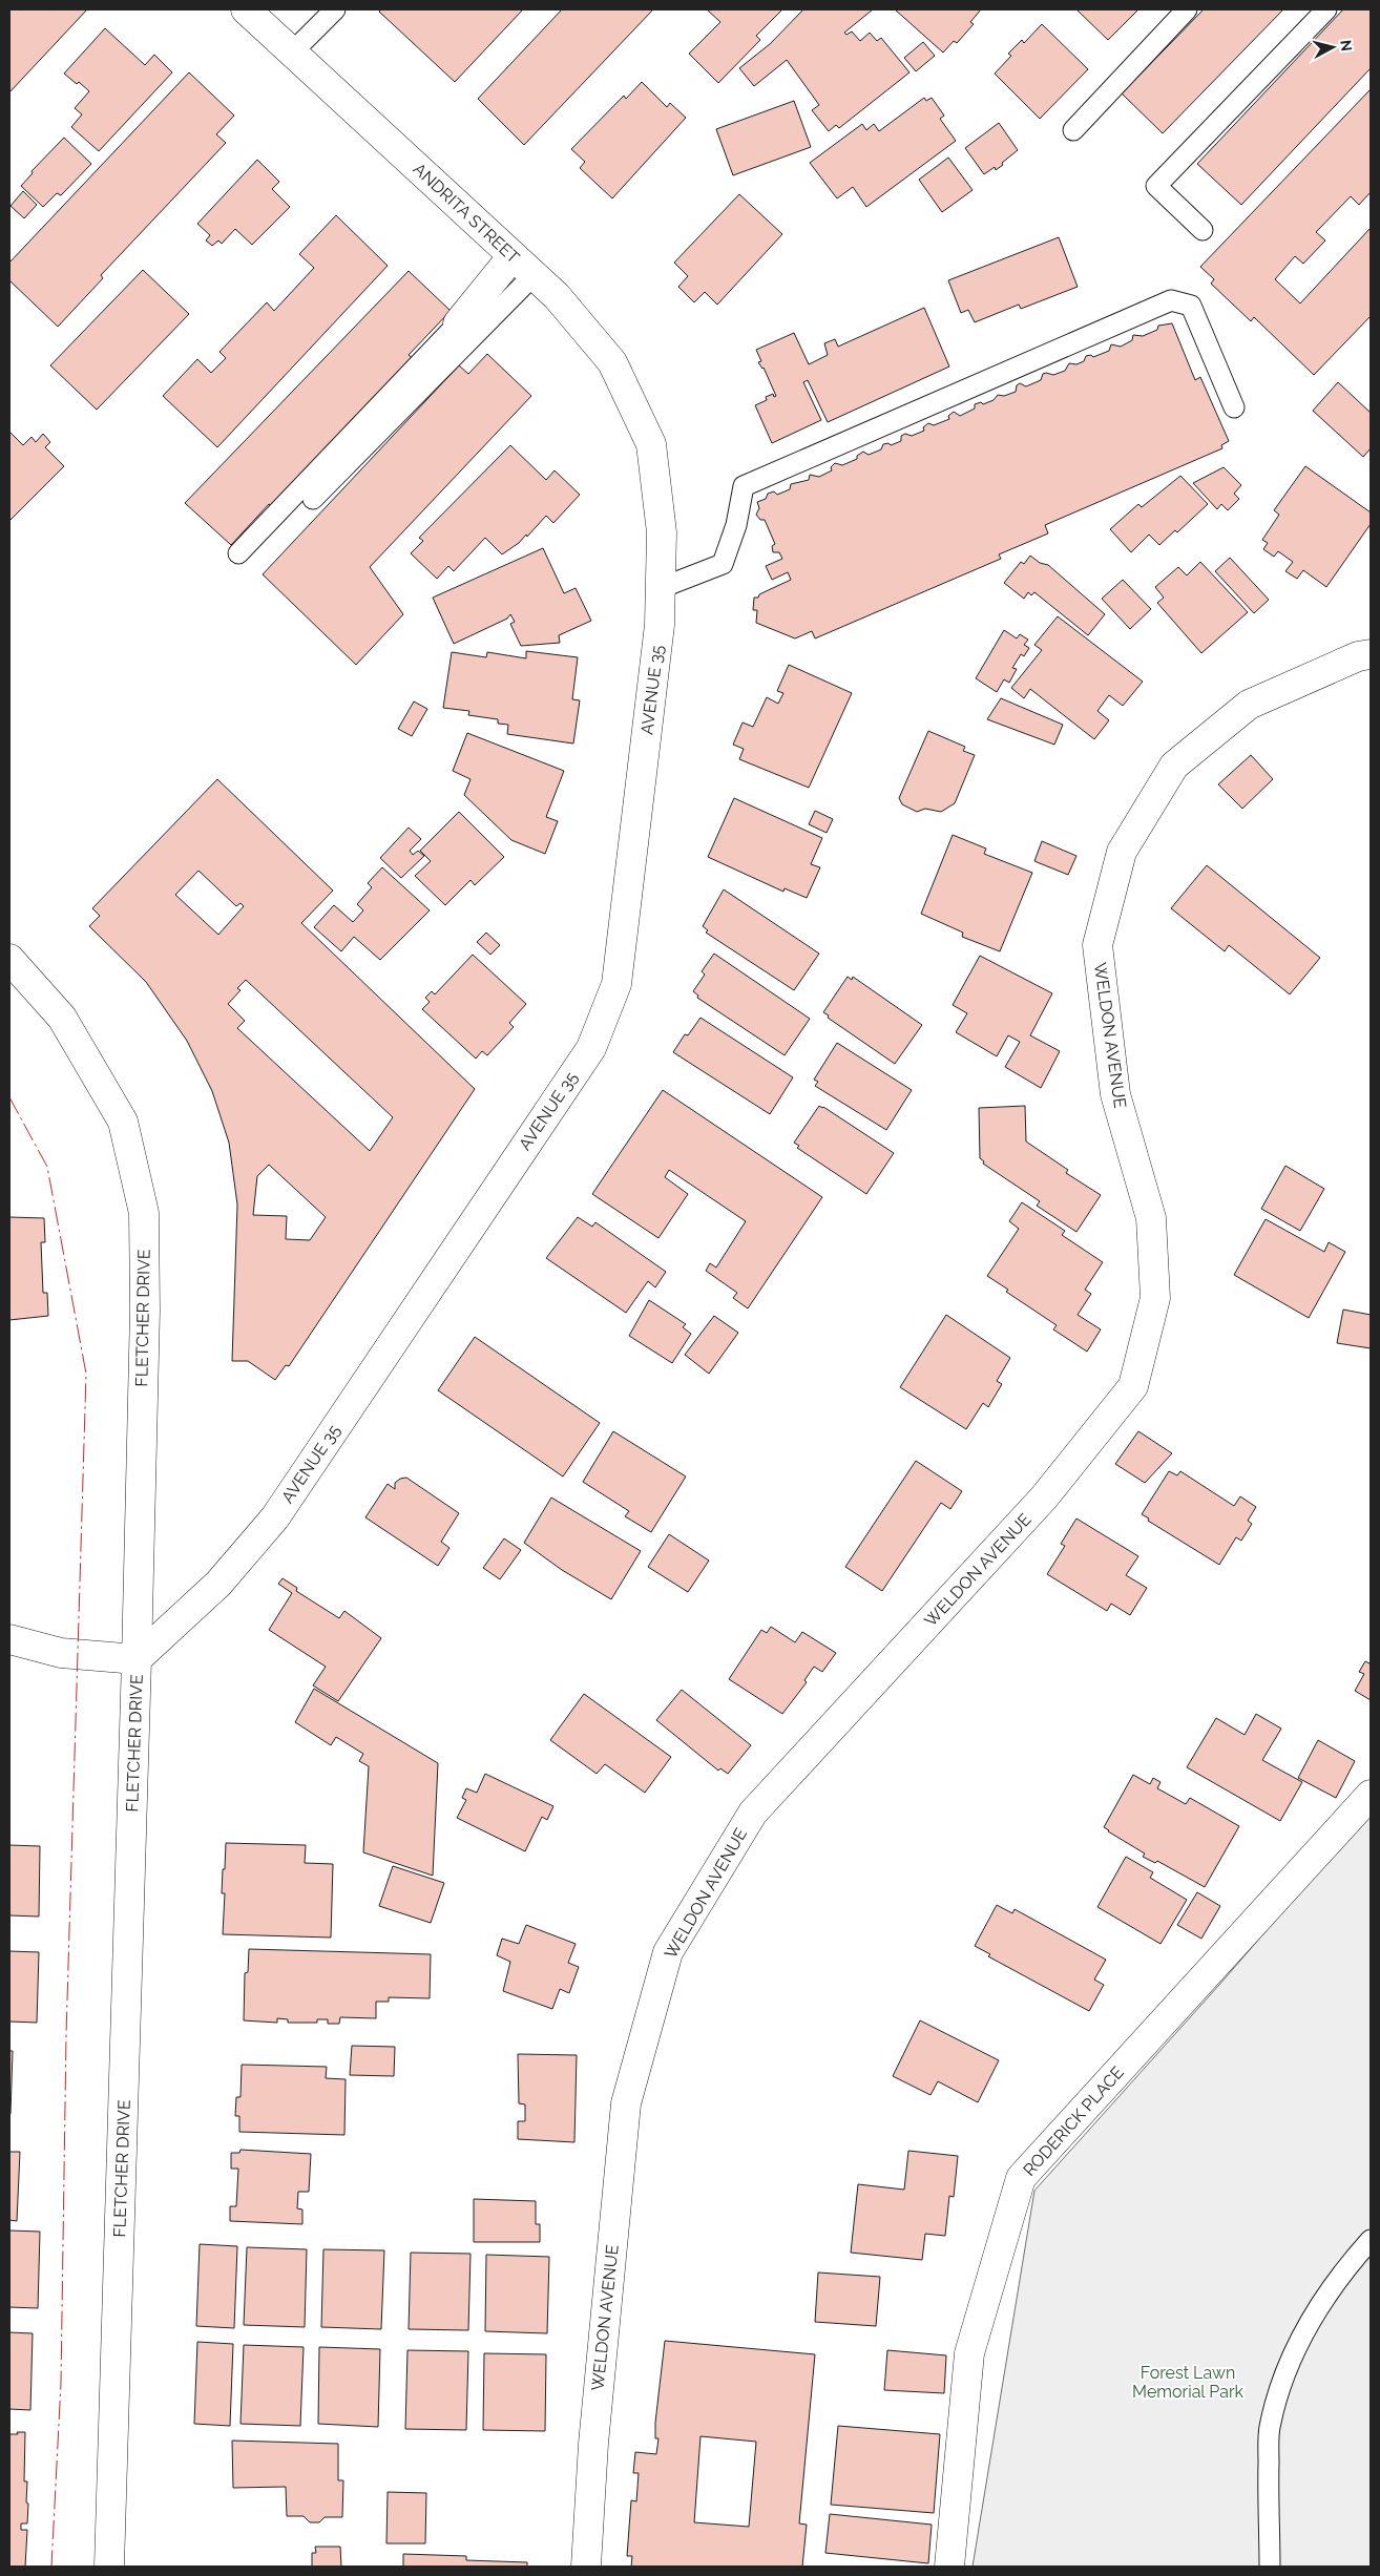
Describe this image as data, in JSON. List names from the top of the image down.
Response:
{
  "streets": {
    "street": [
      "ANDRITA STREET",
      "AVENUE 35",
      "WELDON AVENUE",
      "FLETCHER DRIVE",
      "RODERICK PLACE"
    ]
  },
  "crossings": [
    ["ANDRITA STREET", "AVENUE 35"],
    ["AVENUE 35", "FLETCHER DRIVE"]
  ],
  "parks": ["Forest Lawn Memorial Park"],
  "north": "right"
}
